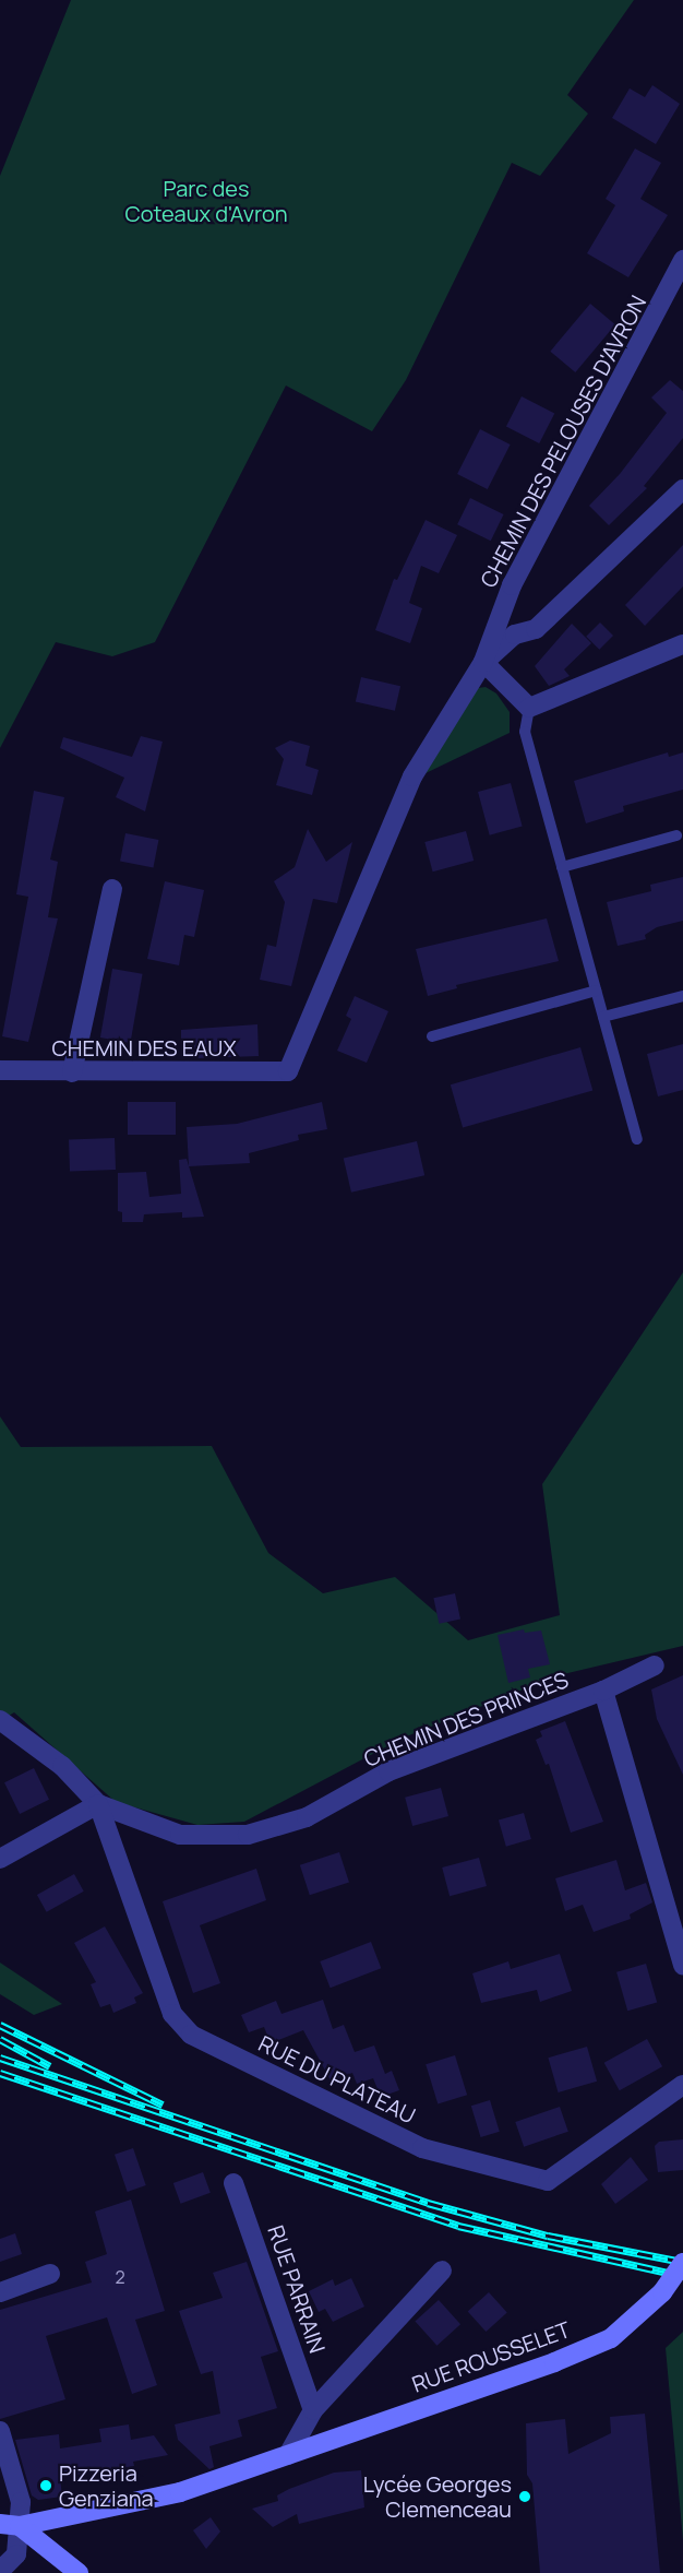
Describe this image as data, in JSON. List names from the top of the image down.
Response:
{
  "streets": {
    "street": [
      "CHEMIN DES PELOUSES D'AVRON",
      "CHEMIN DES EAUX",
      "CHEMIN DES PRINCES",
      "RUE DU PLATEAU",
      "RUE PARRAIN",
      "RUE ROUSSELET"
    ]
  },
  "crossings": [
    ["CHEMIN DES PELOUSES D'AVRON", "CHEMIN DES EAUX"],
    ["CHEMIN DES PRINCES", "RUE DU PLATEAU"]
  ],
  "parks": ["Parc des Coteaux d'Avron"],
  "places": ["Pizzeria Genziana", "Lycée Georges Clemenceau"],
  "house_numbers": ["2"]
}
